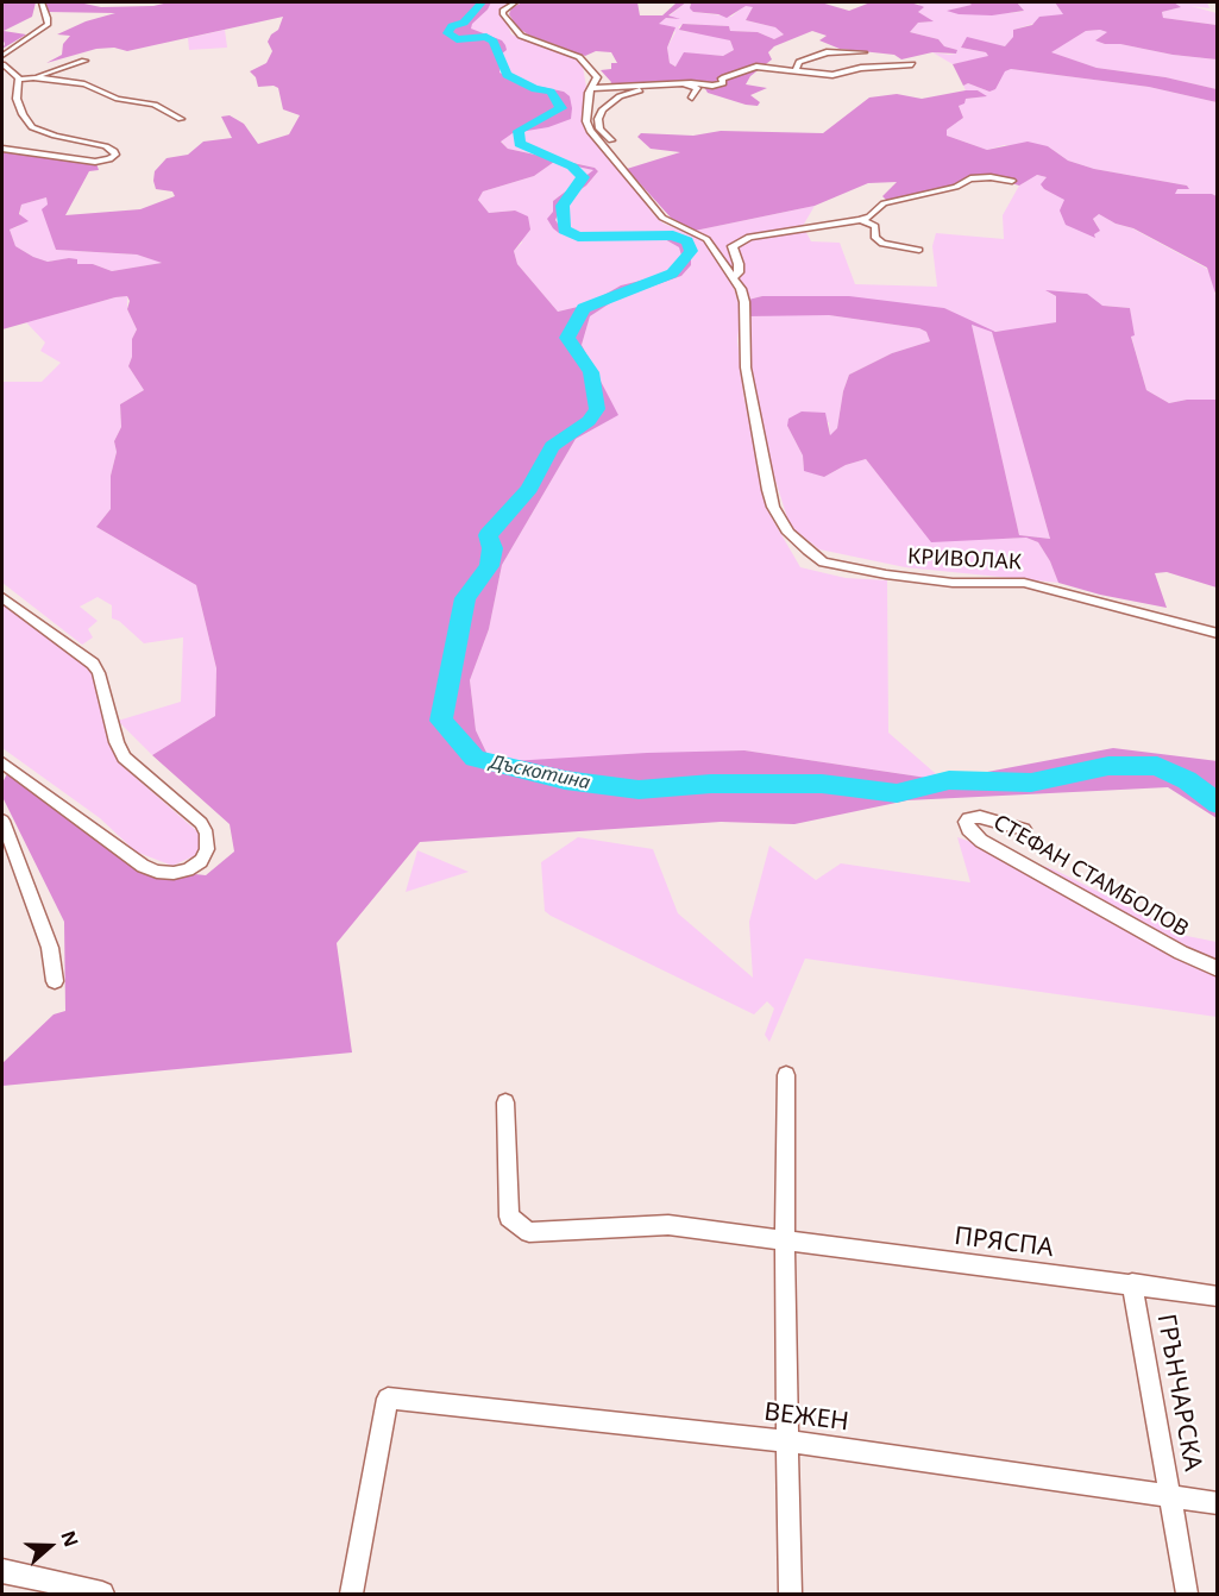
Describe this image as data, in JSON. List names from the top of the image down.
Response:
{
  "streets": {
    "street": [
      "КРИВОЛАК",
      "СТЕФАН СТАМБОЛОВ",
      "ПРЯСПА",
      "ГРЪНЧАРСКА",
      "ВЕЖЕН"
    ]
  },
  "crossings": [
    ["ПРЯСПА", "ГРЪНЧАРСКА"],
    ["ГРЪНЧАРСКА", "ВЕЖЕН"]
  ],
  "water": ["Дъскотина"],
  "north": "right"
}
